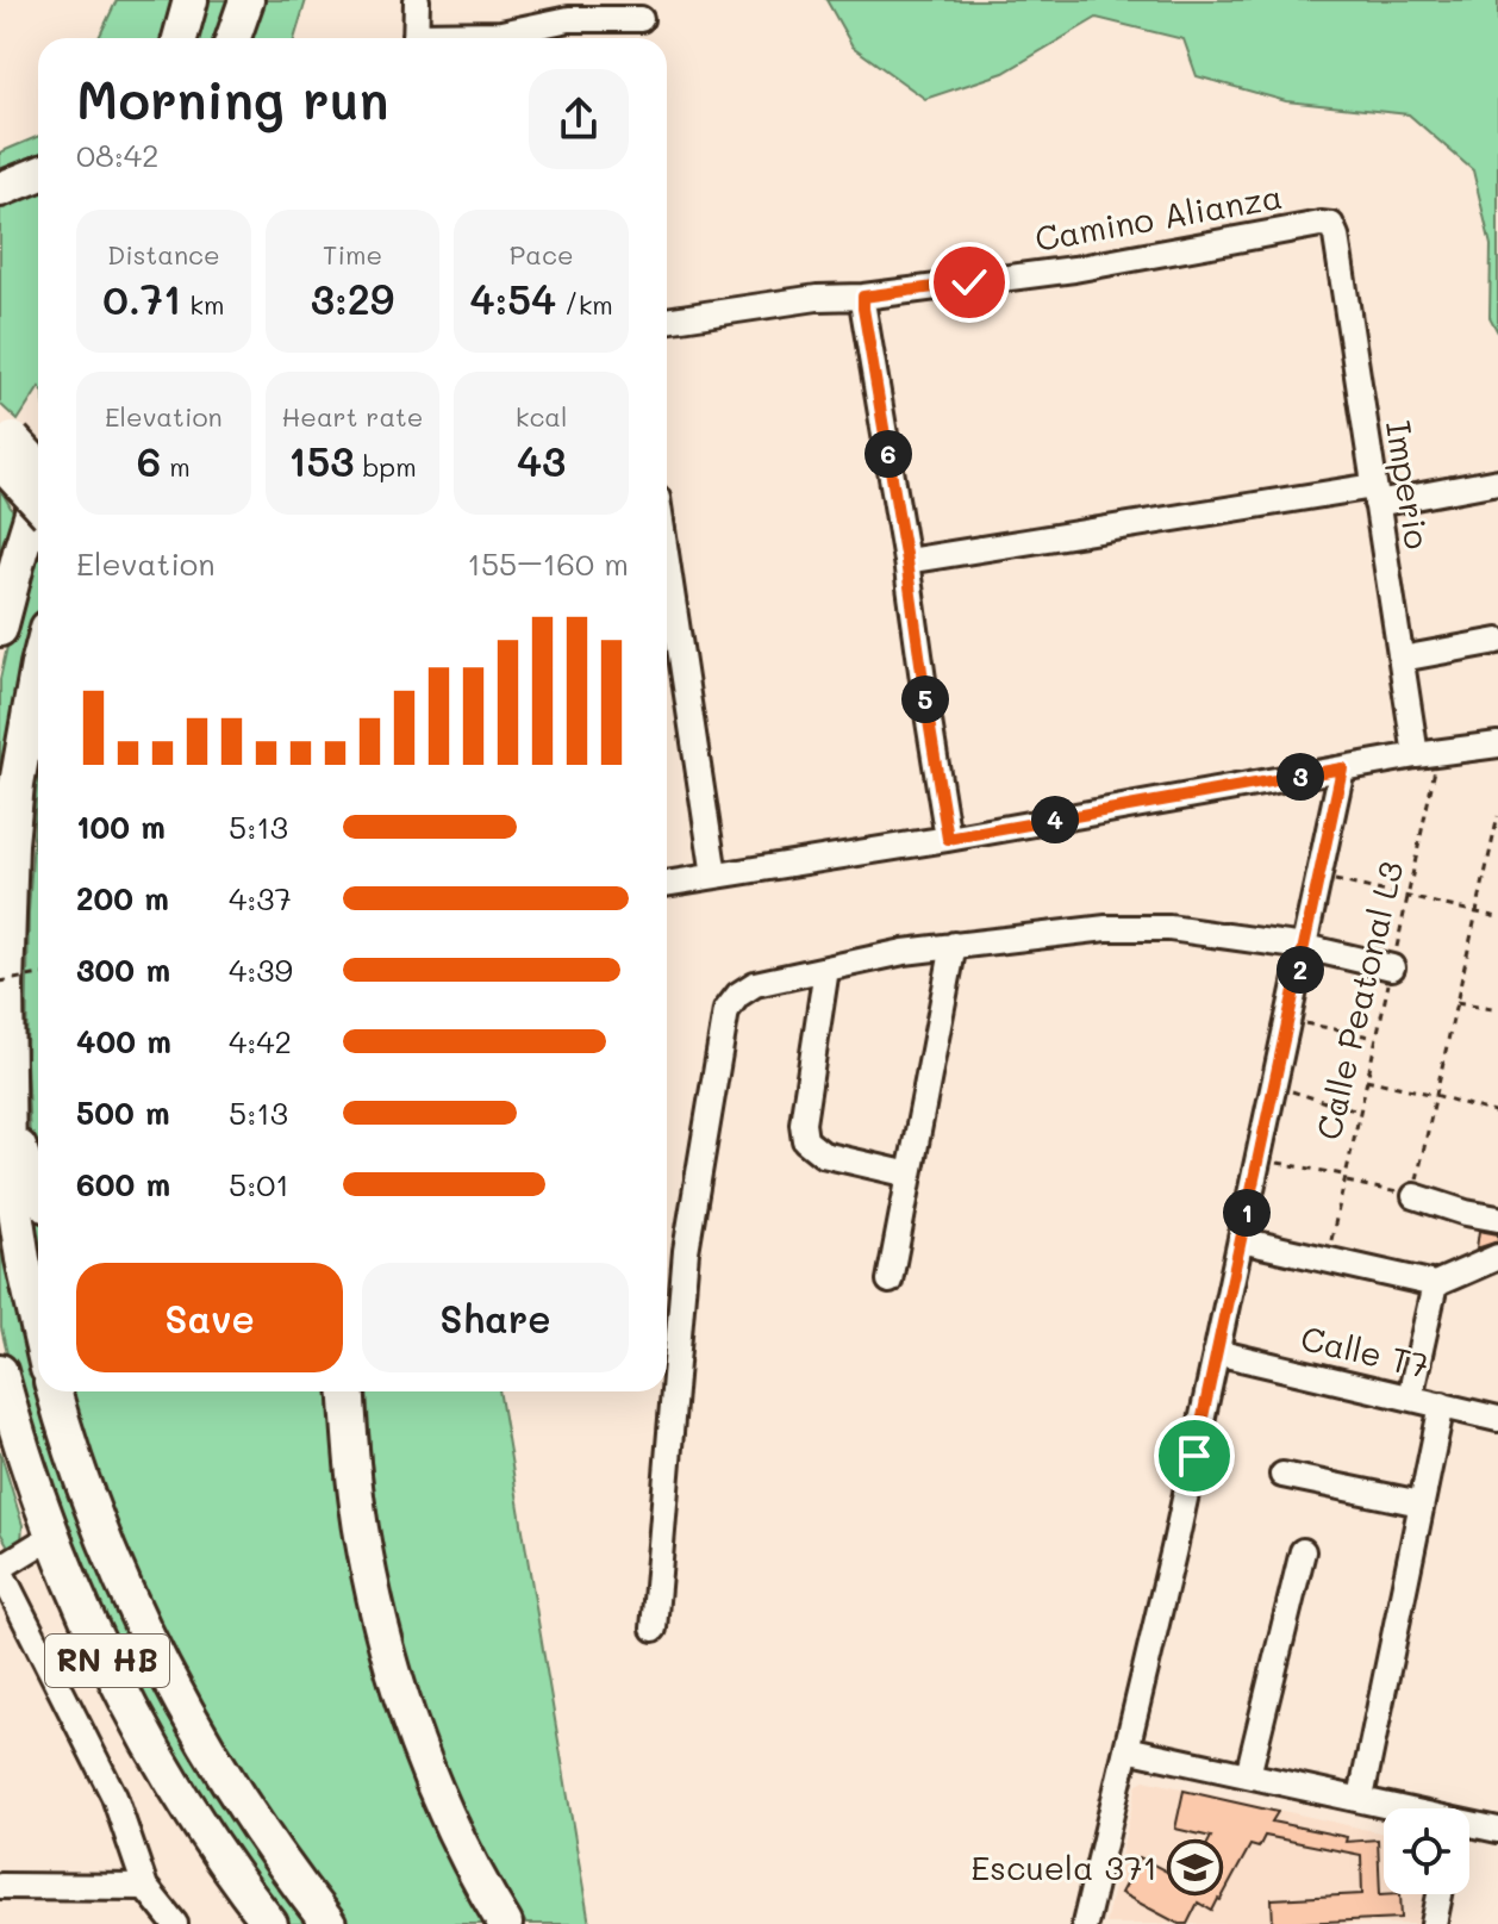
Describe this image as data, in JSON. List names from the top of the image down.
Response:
{
  "streets": {
    "highway": ["RN HB"],
    "street": ["Camino Alianza", "Imperio", "Calle T7"],
    "path": ["Calle Peatonal L3"]
  },
  "crossings": [
    ["Camino Alianza", "Imperio"],
    ["Imperio", "Calle Peatonal L3"]
  ],
  "places": {
    "school or university": ["Escuela 371"]
  },
  "page": {
    "heading": ["Morning run", "08:42"],
    "stats": [
      ["Distance", "0.71 km"],
      ["Time", "3:29"],
      ["Pace", "4:54 /km"],
      ["Elevation", "6 m"],
      ["Heart rate", "153 bpm"],
      ["kcal", "43"]
    ],
    "pins": [
      "6",
      "5",
      "3",
      "4",
      "2",
      "1"
    ],
    "chart": ["Elevation", "155–160 m"],
    "list": [
      {
        "name": "100 m",
        "note": "5:13"
      },
      {
        "name": "200 m",
        "note": "4:37"
      },
      {
        "name": "300 m",
        "note": "4:39"
      },
      {
        "name": "400 m",
        "note": "4:42"
      },
      {
        "name": "500 m",
        "note": "5:13"
      },
      {
        "name": "600 m",
        "note": "5:01"
      }
    ],
    "buttons": ["Save", "Share"]
  }
}
